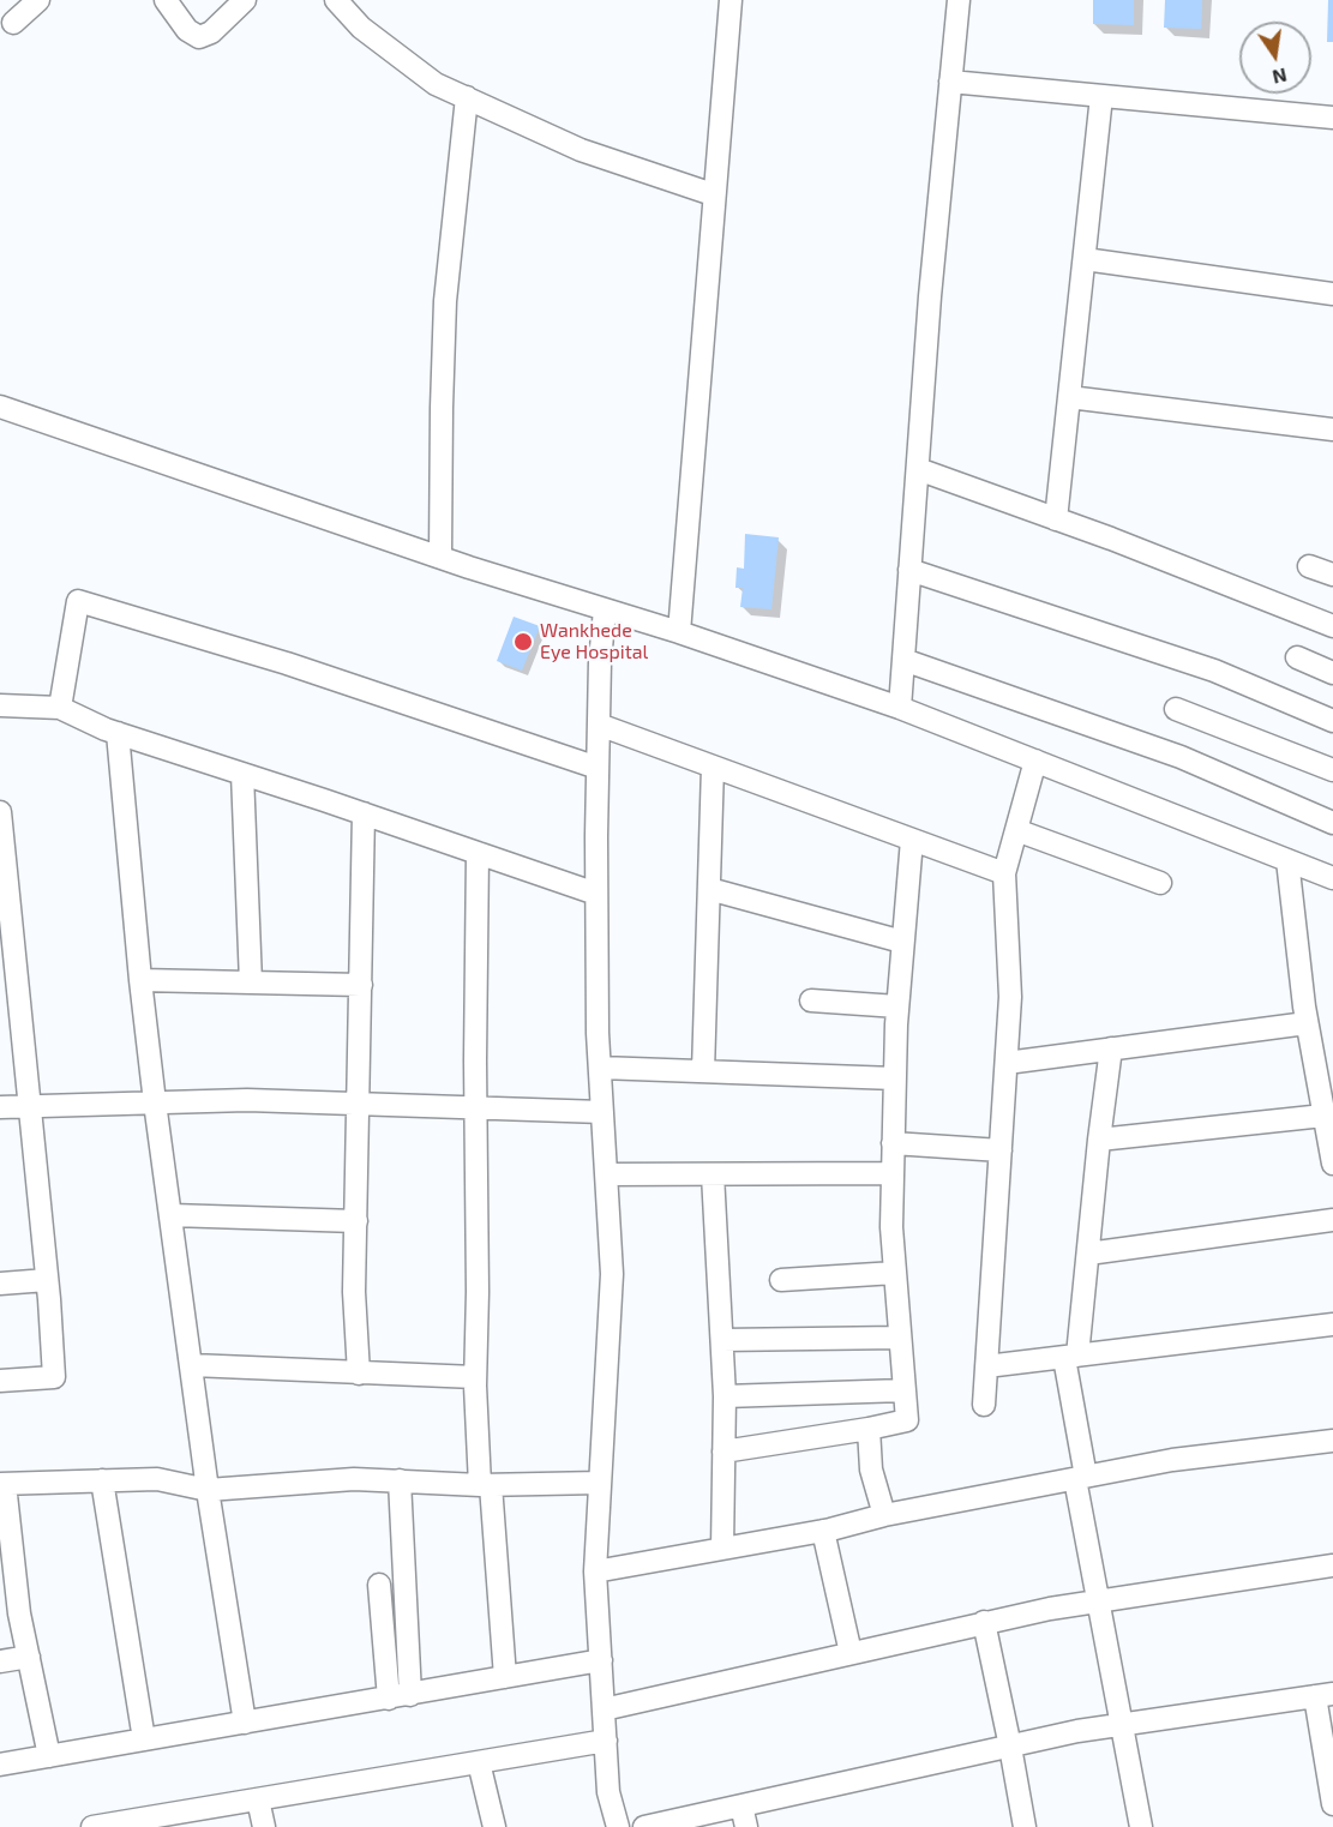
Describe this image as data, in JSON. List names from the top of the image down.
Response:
{
  "places": ["Wankhede Eye Hospital"],
  "north": "bottom"
}
